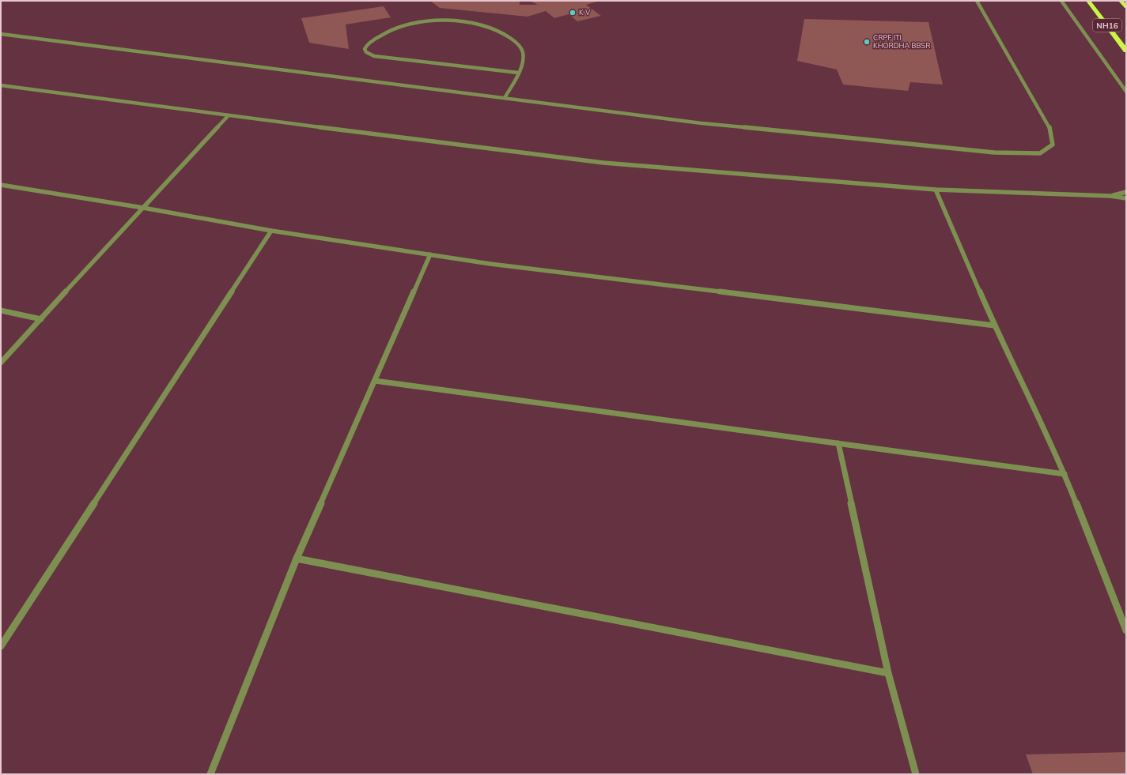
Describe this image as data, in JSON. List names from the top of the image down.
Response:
{
  "streets": {
    "highway": ["NH16"]
  },
  "places": ["K V", "CRPF ITI KHORDHA BBSR"]
}
